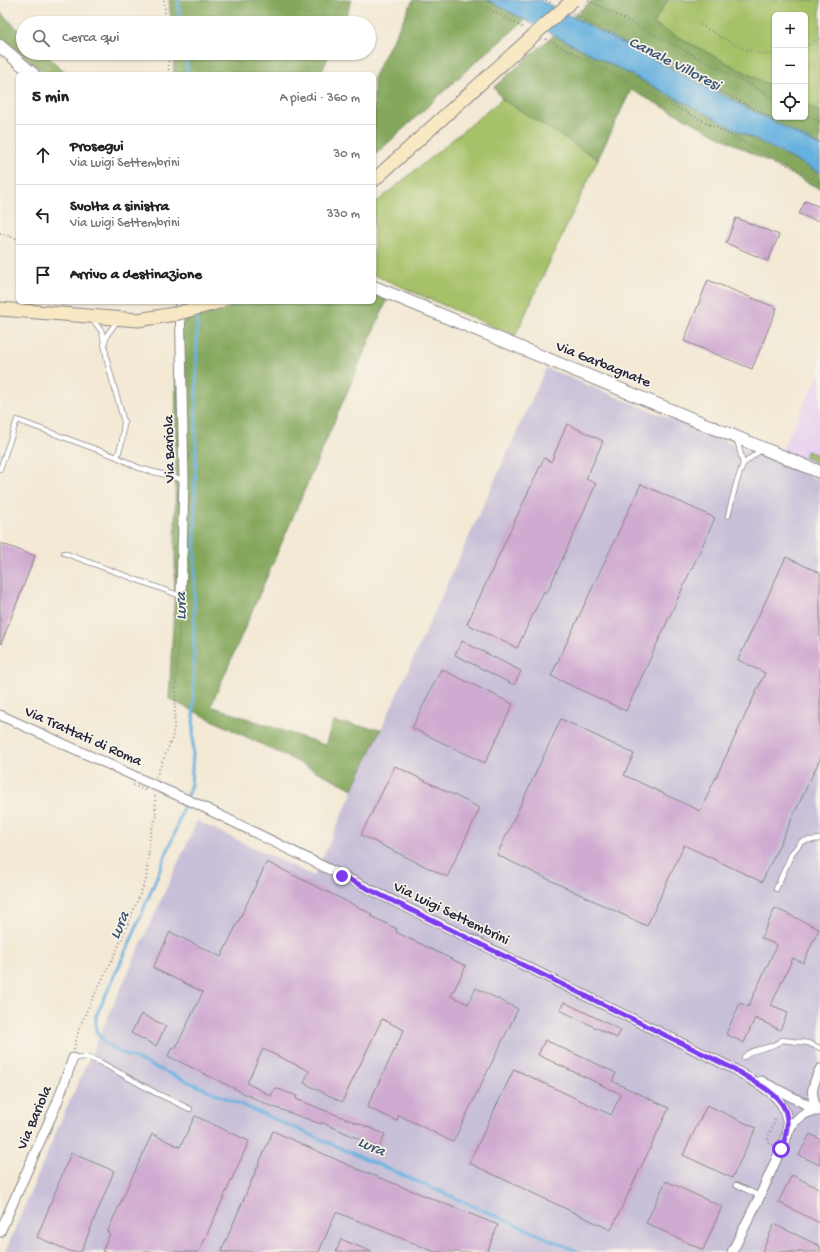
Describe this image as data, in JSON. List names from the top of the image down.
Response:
{
  "streets": {
    "street": [
      "Via Garbagnate",
      "Via Bariola",
      "Via Trattati di Roma",
      "Via Luigi Settembrini"
    ]
  },
  "crossings": [
    ["Via Trattati di Roma", "Via Luigi Settembrini"]
  ],
  "water": ["Canale Villoresi", "Lura"],
  "page": {
    "map_buttons": ["+", "−"],
    "search": "Cerca qui",
    "heading": ["5 min", "A piedi · 360 m"],
    "list": [
      ["Prosegui", "Via Luigi Settembrini", "30 m"],
      ["Svolta a sinistra", "Via Luigi Settembrini", "330 m"],
      "Arrivo a destinazione"
    ]
  }
}
